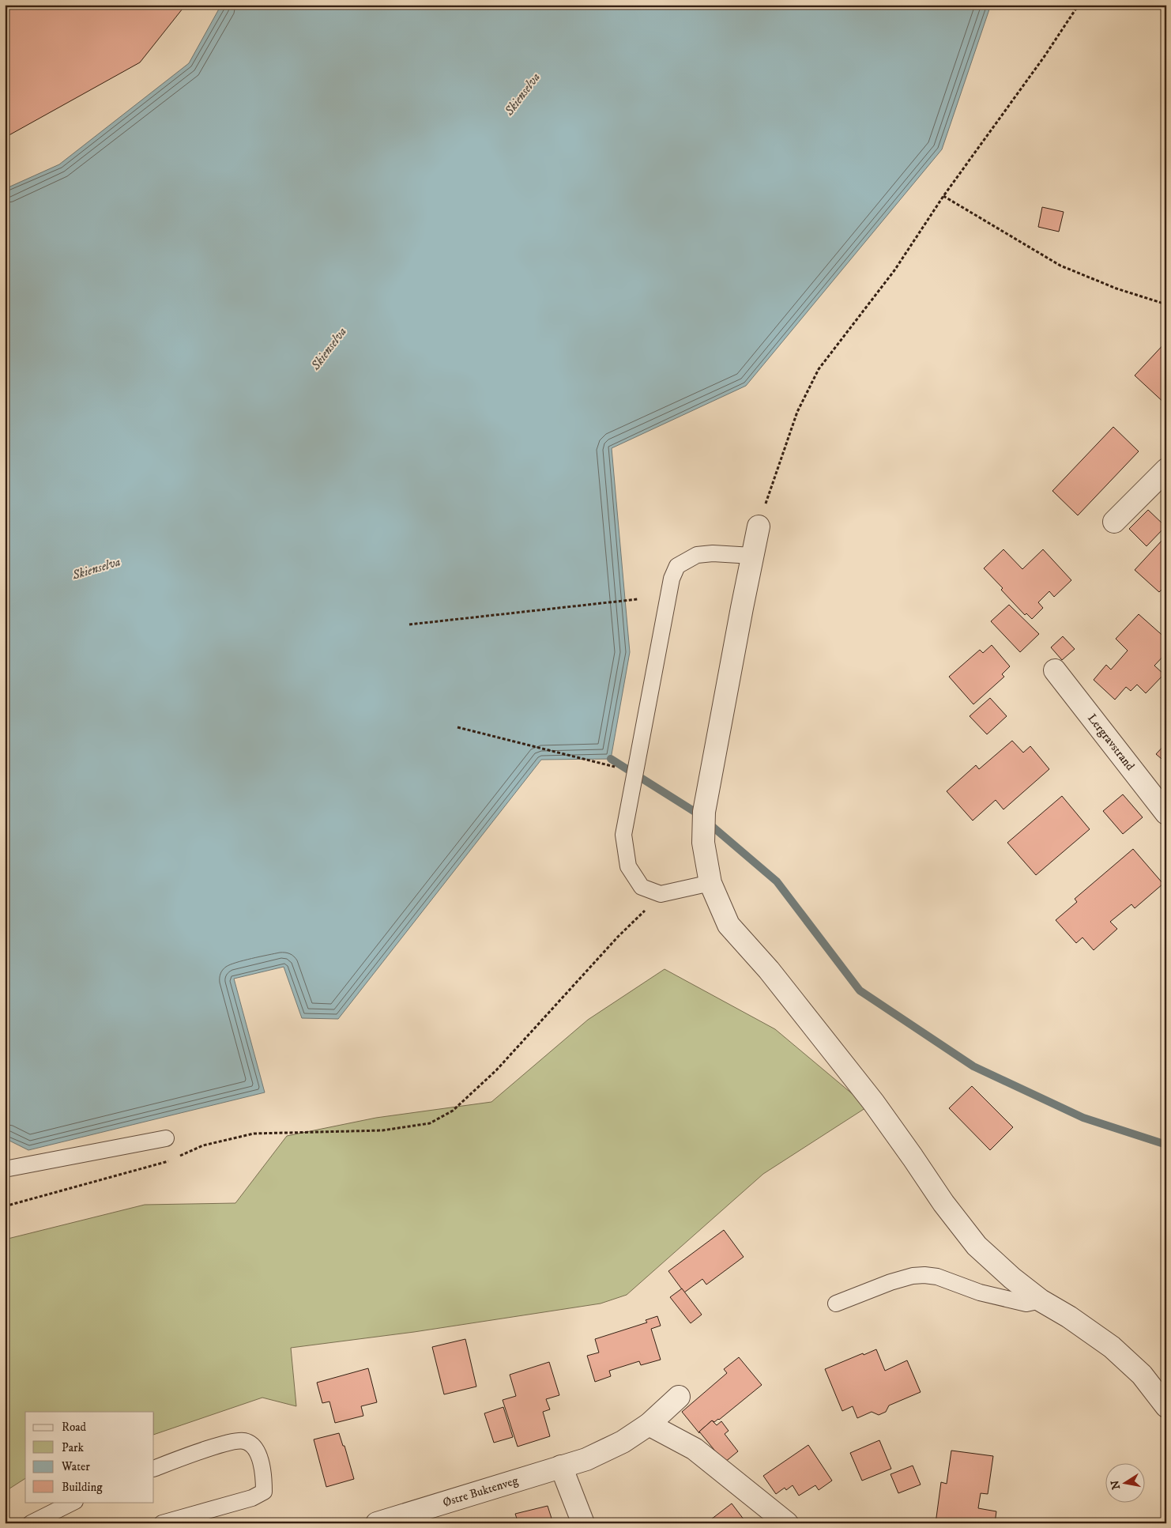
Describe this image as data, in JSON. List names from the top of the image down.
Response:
{
  "streets": {
    "street": ["Lergravstrand", "Østre Buktenveg"]
  },
  "water": ["Skienselva"],
  "legend": [
    "Road",
    "Park",
    "Water",
    "Building"
  ],
  "north": "left"
}
